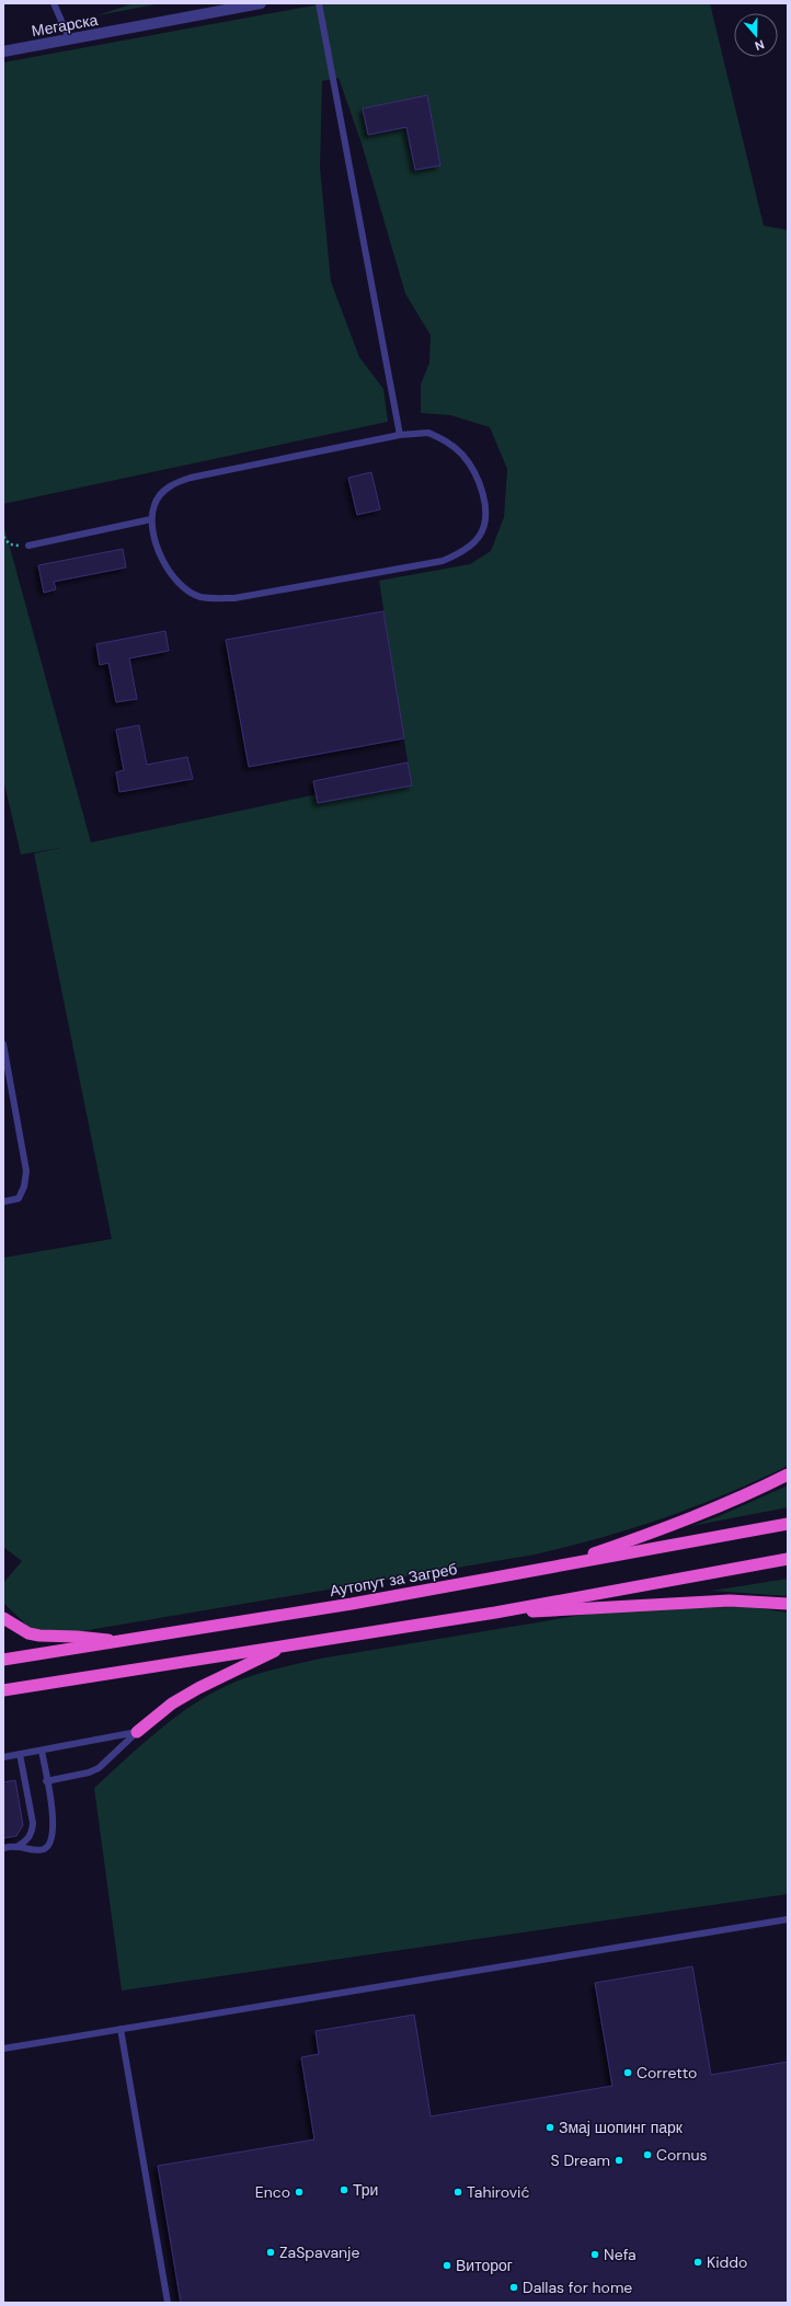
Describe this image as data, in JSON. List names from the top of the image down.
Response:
{
  "streets": {
    "highway": ["Аутопут за Загреб"],
    "street": ["Мегарска"]
  },
  "places": [
    "Corretto",
    "Змај шопинг парк",
    "Cornus",
    "S Dream",
    "Три",
    "Enco",
    "Tahirović",
    "ZaSpavanje",
    "Nefa",
    "Kiddo",
    "Виторог",
    "Dallas for home"
  ],
  "north": "bottom"
}
